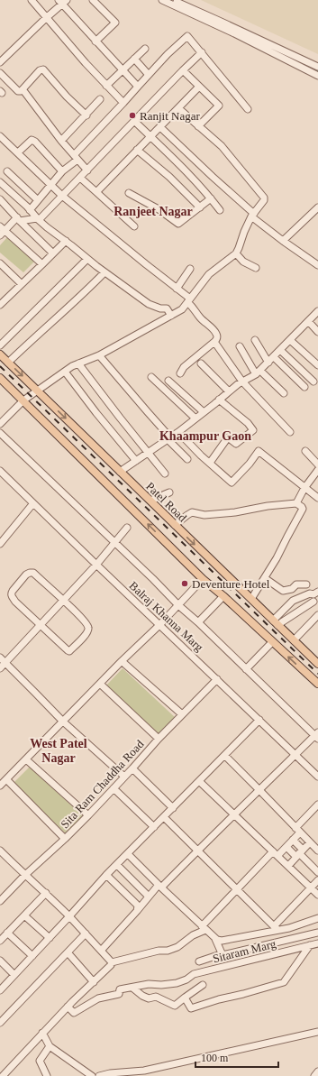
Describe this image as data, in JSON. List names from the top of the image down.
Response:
{
  "streets": {
    "main road": ["Patel Road"],
    "street": ["Balraj Khanna Marg", "Sita Ram Chaddha Road", "Sitaram Marg"]
  },
  "crossings": [
    ["Balraj Khanna Marg", "Sita Ram Chaddha Road"]
  ],
  "districts": ["Ranjeet Nagar", "Khaampur Gaon", "West Patel Nagar"],
  "places": ["Ranjit Nagar", "Deventure Hotel"],
  "scale_bar": "100 m"
}
